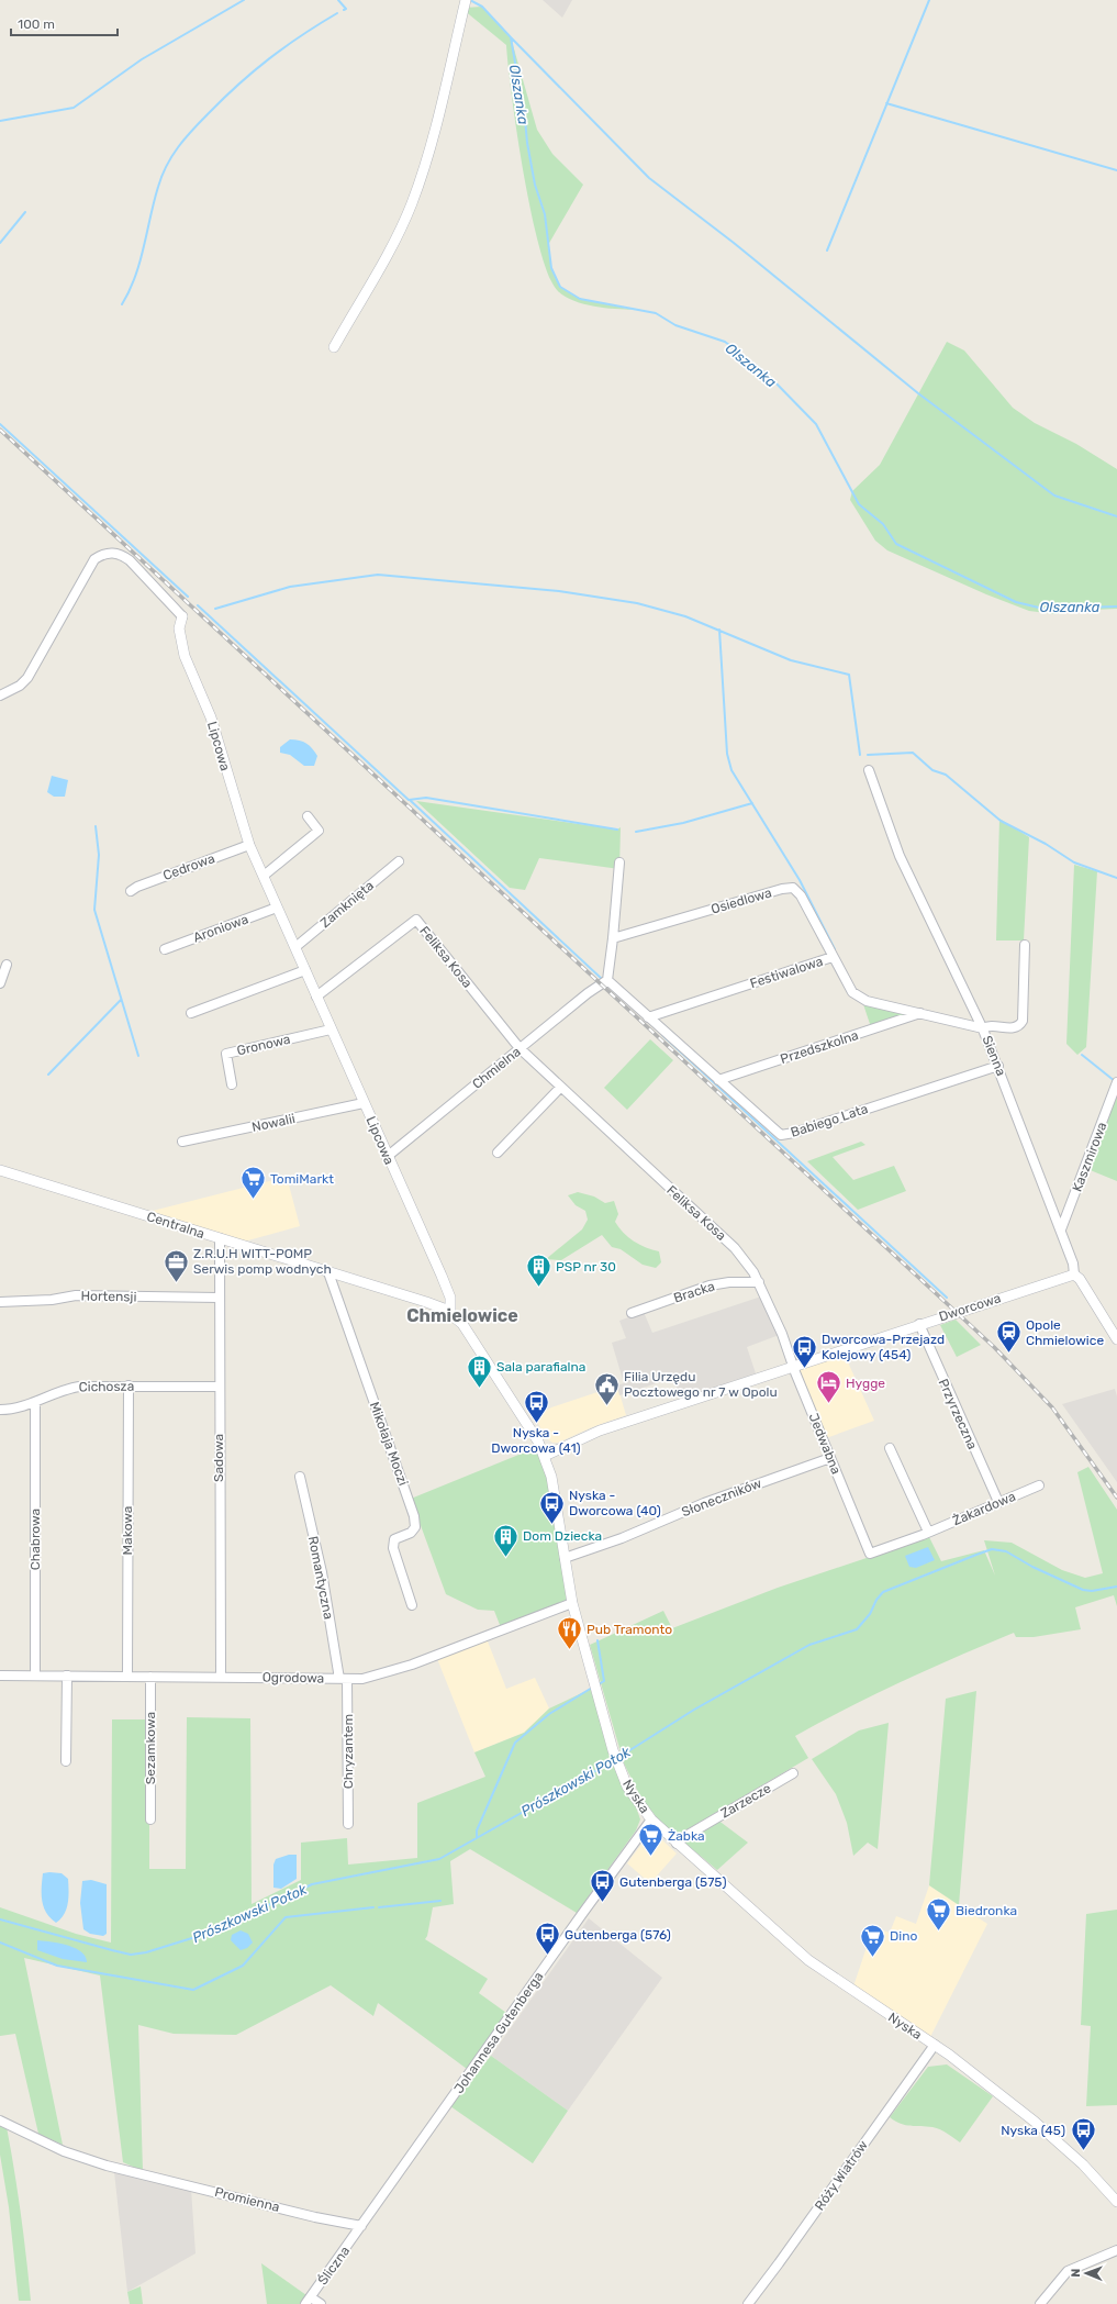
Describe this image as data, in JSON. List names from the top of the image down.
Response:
{
  "streets": {
    "street": [
      "Lipcowa",
      "Cedrowa",
      "Osiedlowa",
      "Zamknięta",
      "Aroniowa",
      "Feliksa Kosa",
      "Festiwalowa",
      "Gronowa",
      "Przedszkolna",
      "Sienna",
      "Chmielna",
      "Babiego Lata",
      "Nowalii",
      "Kaszmirowa",
      "Centralna",
      "Bracka",
      "Hortensji",
      "Dworcowa",
      "Cichosza",
      "Przyrzeczna",
      "Mikołaja Moczi",
      "Jedwabna",
      "Sadowa",
      "Słoneczników",
      "Żakardowa",
      "Makowa",
      "Chabrowa",
      "Romantyczna",
      "Ogrodowa",
      "Sezamkowa",
      "Chryzantem",
      "Nyska",
      "Zarzecze",
      "Johannesa Gutenberga",
      "Róży Wiatrów",
      "Promienna",
      "Śliczna"
    ]
  },
  "crossings": [
    ["Lipcowa", "Cedrowa"],
    ["Lipcowa", "Zamknięta"],
    ["Lipcowa", "Aroniowa"],
    ["Lipcowa", "Feliksa Kosa"],
    ["Lipcowa", "Gronowa"],
    ["Lipcowa", "Chmielna"],
    ["Lipcowa", "Nowalii"],
    ["Lipcowa", "Centralna"],
    ["Lipcowa", "Nyska"],
    ["Osiedlowa", "Festiwalowa"],
    ["Feliksa Kosa", "Chmielna"],
    ["Feliksa Kosa", "Bracka"],
    ["Feliksa Kosa", "Dworcowa"],
    ["Feliksa Kosa", "Jedwabna"],
    ["Festiwalowa", "Przedszkolna"],
    ["Festiwalowa", "Sienna"],
    ["Festiwalowa", "Babiego Lata"],
    ["Przedszkolna", "Babiego Lata"],
    ["Sienna", "Babiego Lata"],
    ["Sienna", "Kaszmirowa"],
    ["Sienna", "Dworcowa"],
    ["Chmielna", "Babiego Lata"],
    ["Centralna", "Mikołaja Moczi"],
    ["Centralna", "Sadowa"],
    ["Centralna", "Nyska"],
    ["Hortensji", "Sadowa"],
    ["Dworcowa", "Przyrzeczna"],
    ["Dworcowa", "Jedwabna"],
    ["Dworcowa", "Nyska"],
    ["Cichosza", "Sadowa"],
    ["Cichosza", "Makowa"],
    ["Cichosza", "Chabrowa"],
    ["Przyrzeczna", "Żakardowa"],
    ["Jedwabna", "Słoneczników"],
    ["Jedwabna", "Żakardowa"],
    ["Sadowa", "Ogrodowa"],
    ["Słoneczników", "Nyska"],
    ["Makowa", "Ogrodowa"],
    ["Chabrowa", "Ogrodowa"],
    ["Romantyczna", "Ogrodowa"],
    ["Romantyczna", "Chryzantem"],
    ["Ogrodowa", "Sezamkowa"],
    ["Ogrodowa", "Chryzantem"],
    ["Ogrodowa", "Nyska"],
    ["Nyska", "Zarzecze"],
    ["Nyska", "Johannesa Gutenberga"],
    ["Nyska", "Róży Wiatrów"],
    ["Johannesa Gutenberga", "Promienna"],
    ["Johannesa Gutenberga", "Śliczna"],
    ["Promienna", "Śliczna"]
  ],
  "districts": ["Chmielowice"],
  "water": ["Olszanka", "Prószkowski Potok"],
  "places": {
    "supermarket": [
      "TomiMarkt",
      "Żabka",
      "Biedronka",
      "Dino"
    ],
    "office": ["Z.R.U.H WITT-POMP Serwis pomp wodnych"],
    "building": ["PSP nr 30", "Sala parafialna", "Dom Dziecka"],
    "station": ["Opole Chmielowice"],
    "bus stop": [
      "Dworcowa-Przejazd Kolejowy (454)",
      "Nyska - Dworcowa (41)",
      "Nyska - Dworcowa (40)",
      "Gutenberga (575)",
      "Gutenberga (576)",
      "Nyska (45)"
    ],
    "hotel": ["Hygge"],
    "public building": ["Filia Urzędu Pocztowego nr 7 w Opolu"],
    "restaurant": ["Pub Tramonto"]
  },
  "scale_bar": "100 m",
  "north": "left"
}
